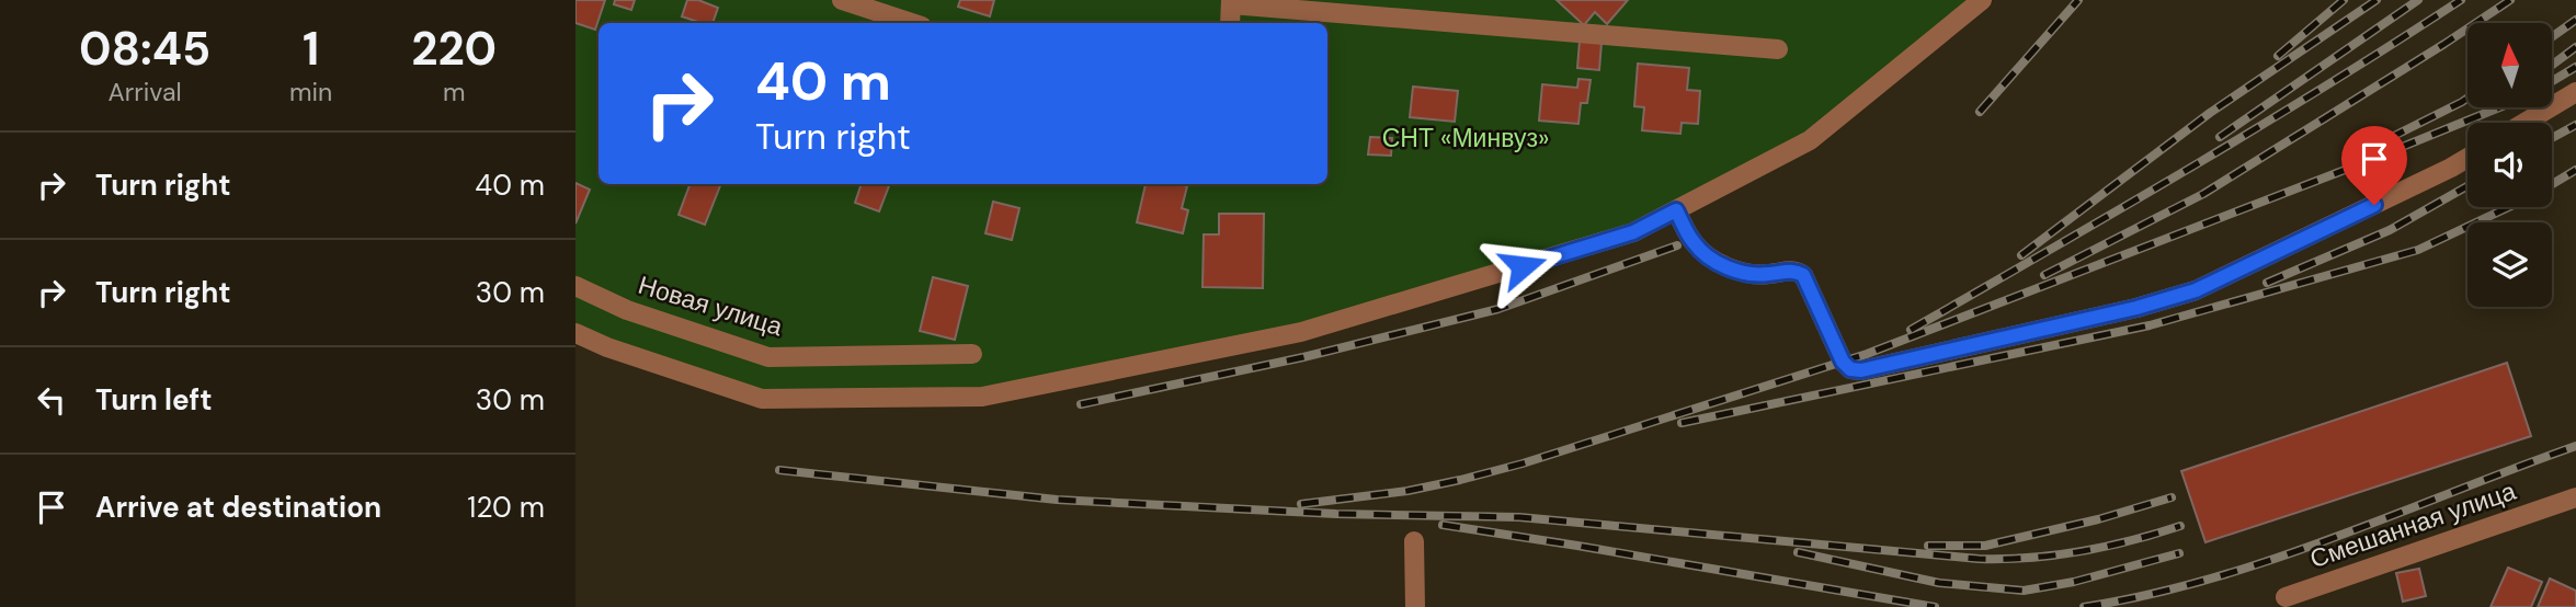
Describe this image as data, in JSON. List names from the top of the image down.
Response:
{
  "streets": {
    "street": ["Новая улица", "Смешанная улица"]
  },
  "parks": ["СНТ «Минвуз»"],
  "north": "top",
  "page": {
    "eta": [
      "08:45",
      "Arrival",
      "1",
      "min",
      "220",
      "m"
    ],
    "turn": ["40 m", "Turn right"],
    "list": [
      {
        "name": "Turn right",
        "value": "40 m"
      },
      {
        "name": "Turn right",
        "value": "30 m"
      },
      {
        "name": "Turn left",
        "value": "30 m"
      },
      {
        "name": "Arrive at destination",
        "value": "120 m"
      }
    ]
  }
}
